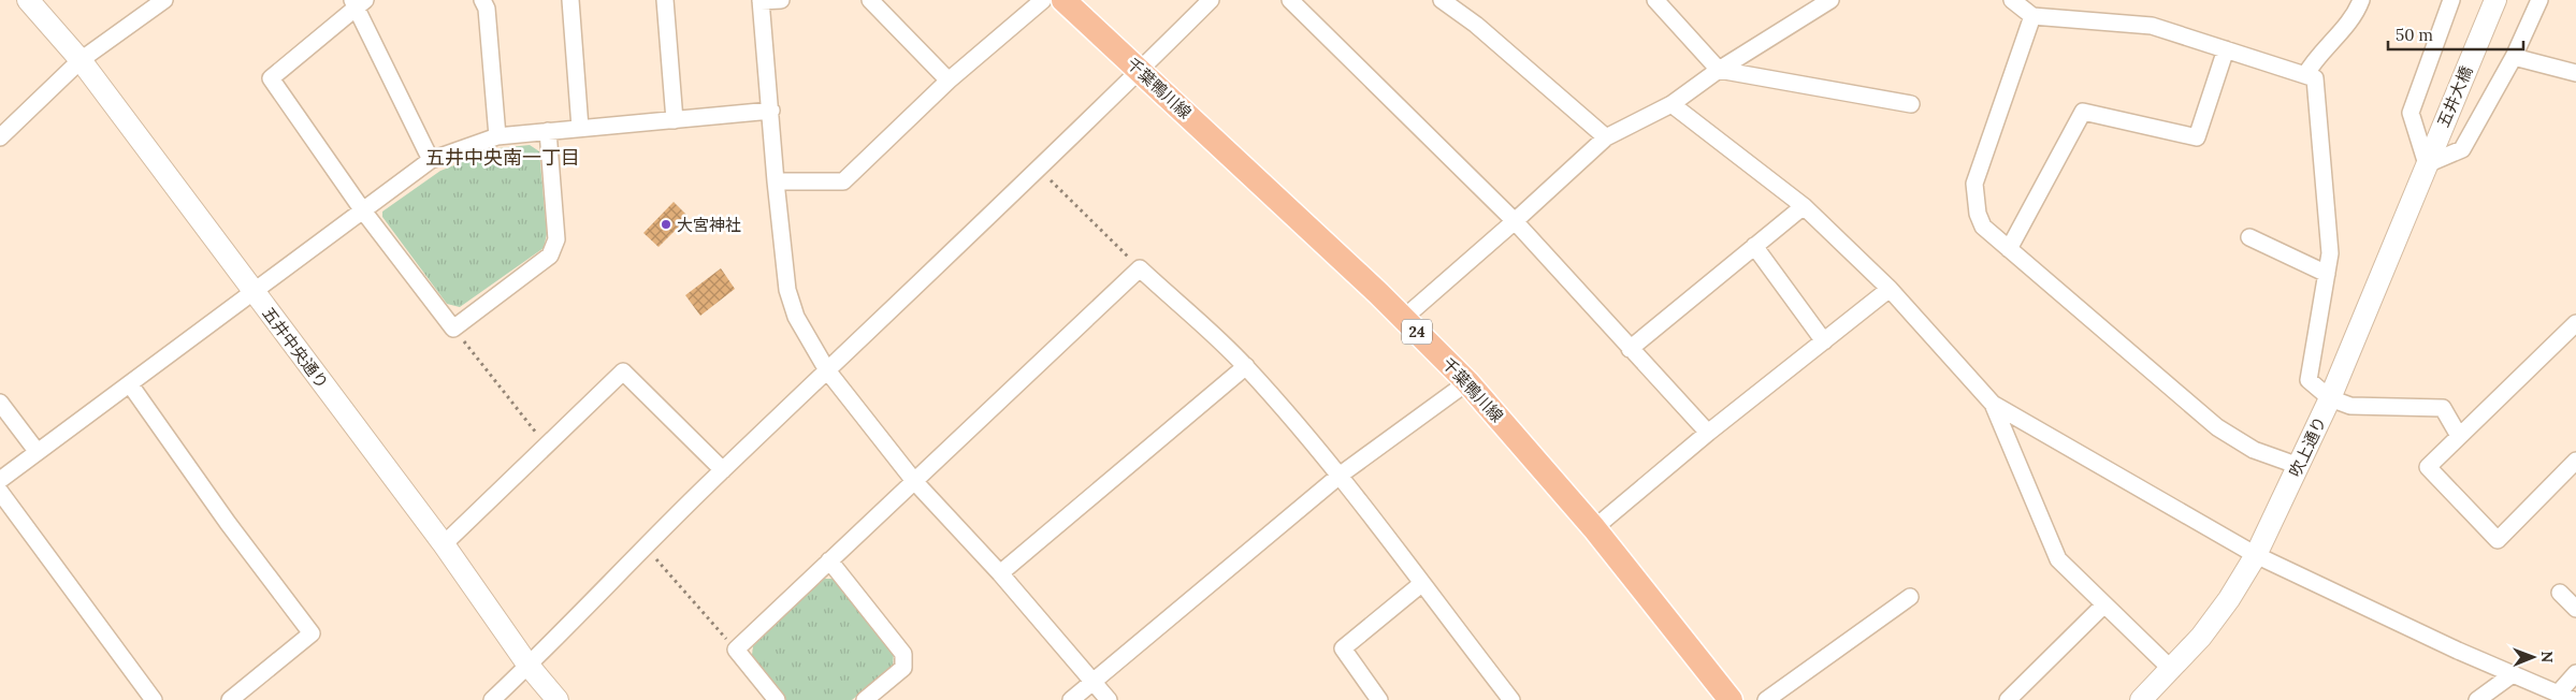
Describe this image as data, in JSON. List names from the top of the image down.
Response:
{
  "streets": {
    "main road": ["千葉鴨川線", "24"],
    "street": ["五井大橋", "五井中央通り", "吹上通り"]
  },
  "crossings": [
    ["五井大橋", "吹上通り"]
  ],
  "districts": ["五井中央南一丁目"],
  "places": ["大宮神社"],
  "scale_bar": "50 m",
  "north": "right"
}
